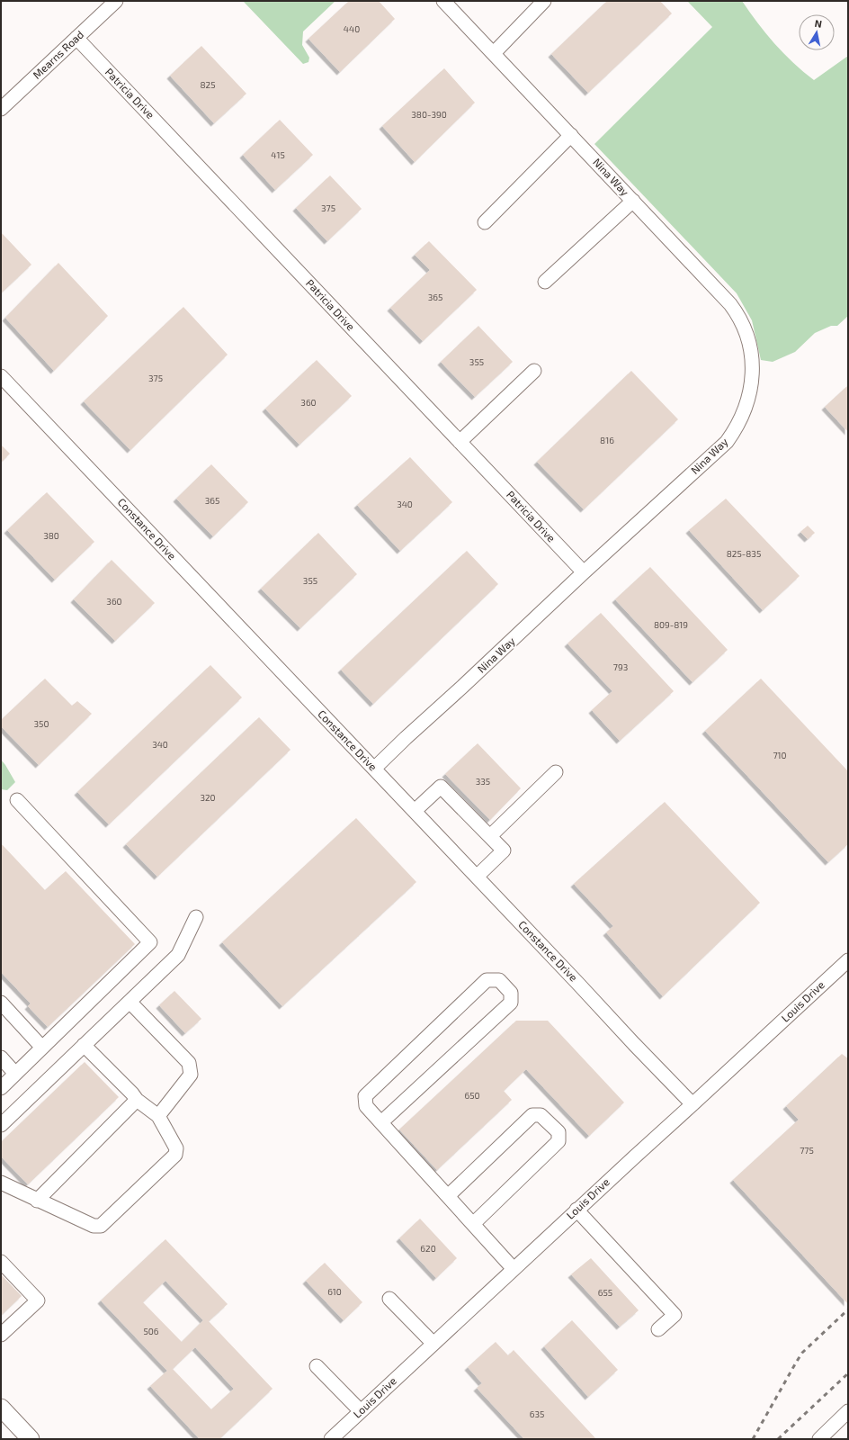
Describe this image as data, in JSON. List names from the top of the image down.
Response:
{
  "streets": {
    "street": [
      "Mearns Road",
      "Patricia Drive",
      "Nina Way",
      "Constance Drive",
      "Louis Drive"
    ]
  },
  "crossings": [
    ["Mearns Road", "Patricia Drive"],
    ["Patricia Drive", "Nina Way"],
    ["Nina Way", "Constance Drive"],
    ["Constance Drive", "Louis Drive"]
  ],
  "house_numbers": [
    "440",
    "825",
    "380-390",
    "415",
    "375",
    "365",
    "355",
    "375",
    "360",
    "816",
    "365",
    "340",
    "380",
    "825-835",
    "355",
    "360",
    "809-819",
    "793",
    "350",
    "340",
    "710",
    "335",
    "320",
    "650",
    "775",
    "620",
    "610",
    "655",
    "506",
    "635"
  ],
  "north": "top"
}
